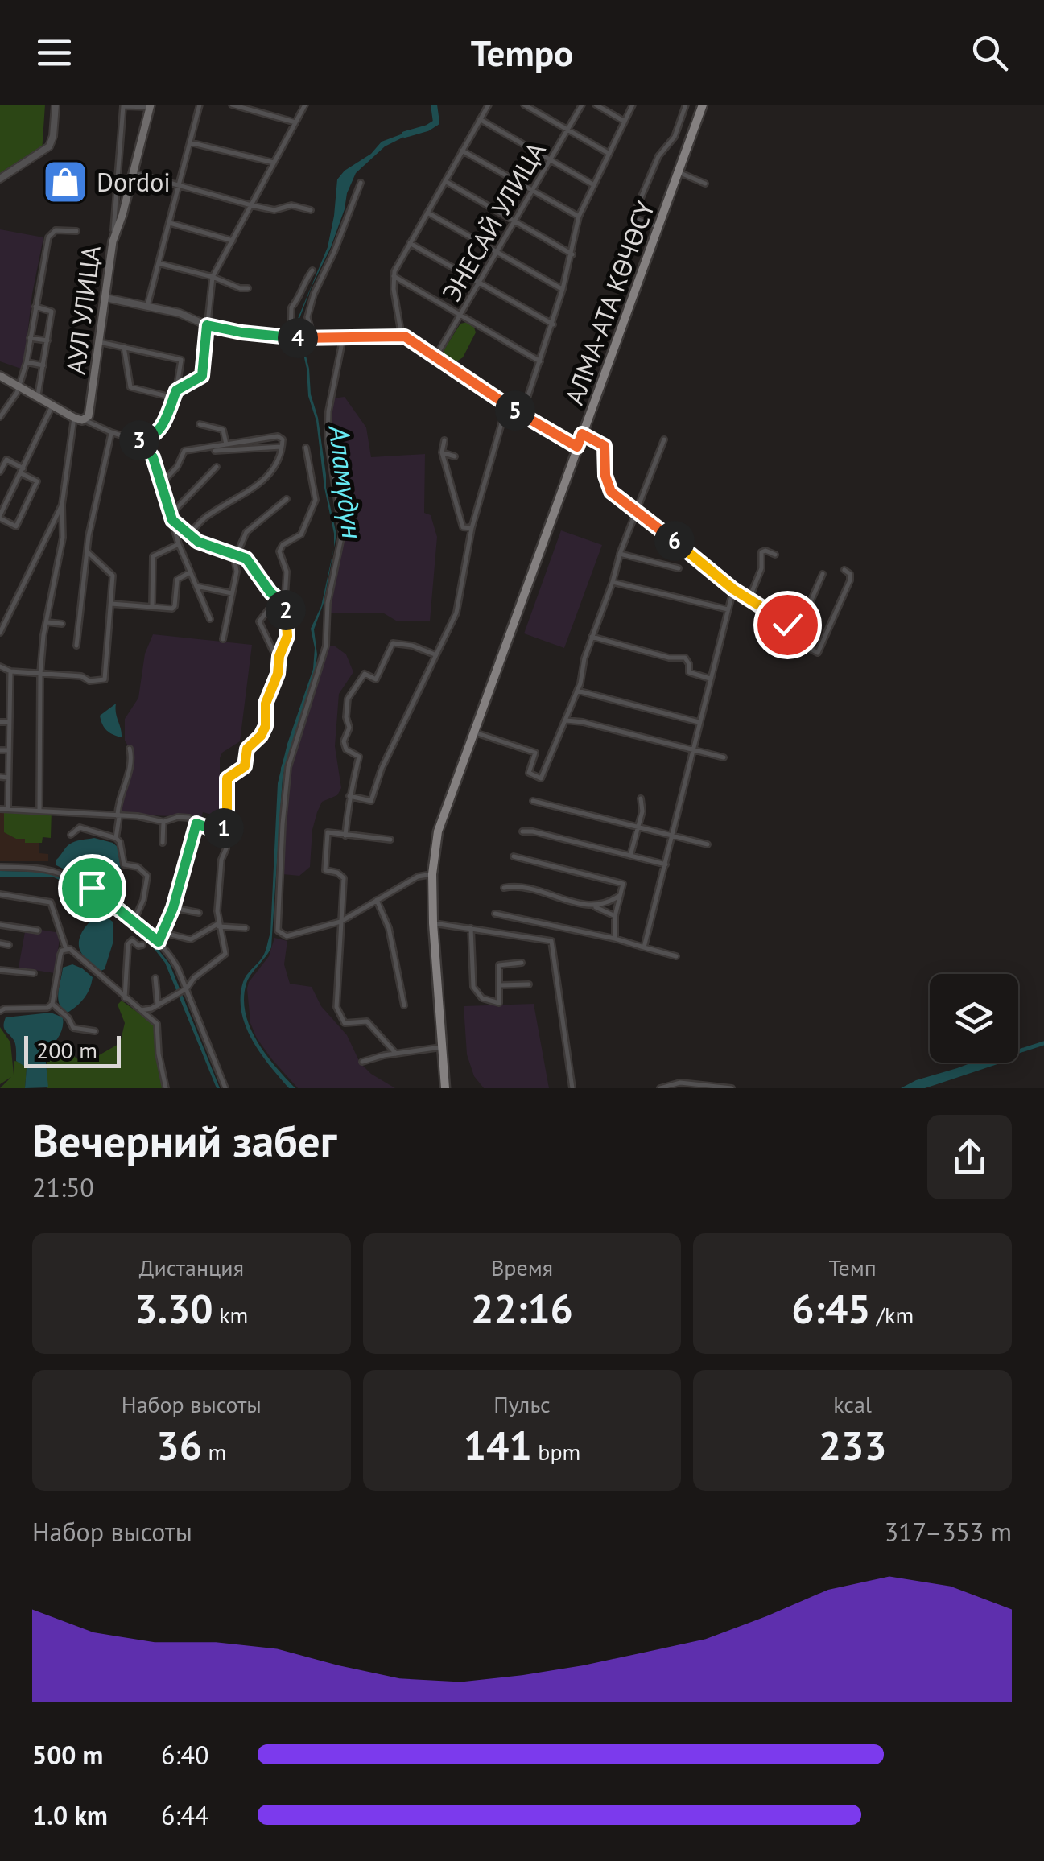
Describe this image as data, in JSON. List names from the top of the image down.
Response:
{
  "streets": {
    "main road": ["АЛМА-АТА КӨЧӨСҮ", "АУЛ УЛИЦА"],
    "street": ["ЭНЕСАЙ УЛИЦА"]
  },
  "water": ["Аламүдүн"],
  "places": {
    "shop": ["Dordoi"]
  },
  "scale_bar": "200 m",
  "page": {
    "header": "Tempo",
    "pins": [
      "4",
      "5",
      "3",
      "6",
      "2",
      "1"
    ],
    "scale": "200 m",
    "heading": ["Вечерний забег", "21:50"],
    "stats": [
      ["Дистанция", "3.30 km"],
      ["Время", "22:16"],
      ["Темп", "6:45 /km"],
      ["Набор высоты", "36 m"],
      ["Пульс", "141 bpm"],
      ["kcal", "233"]
    ],
    "chart": ["Набор высоты", "317–353 m"],
    "list": [
      {
        "name": "500 m",
        "note": "6:40"
      },
      {
        "name": "1.0 km",
        "note": "6:44"
      }
    ]
  }
}
